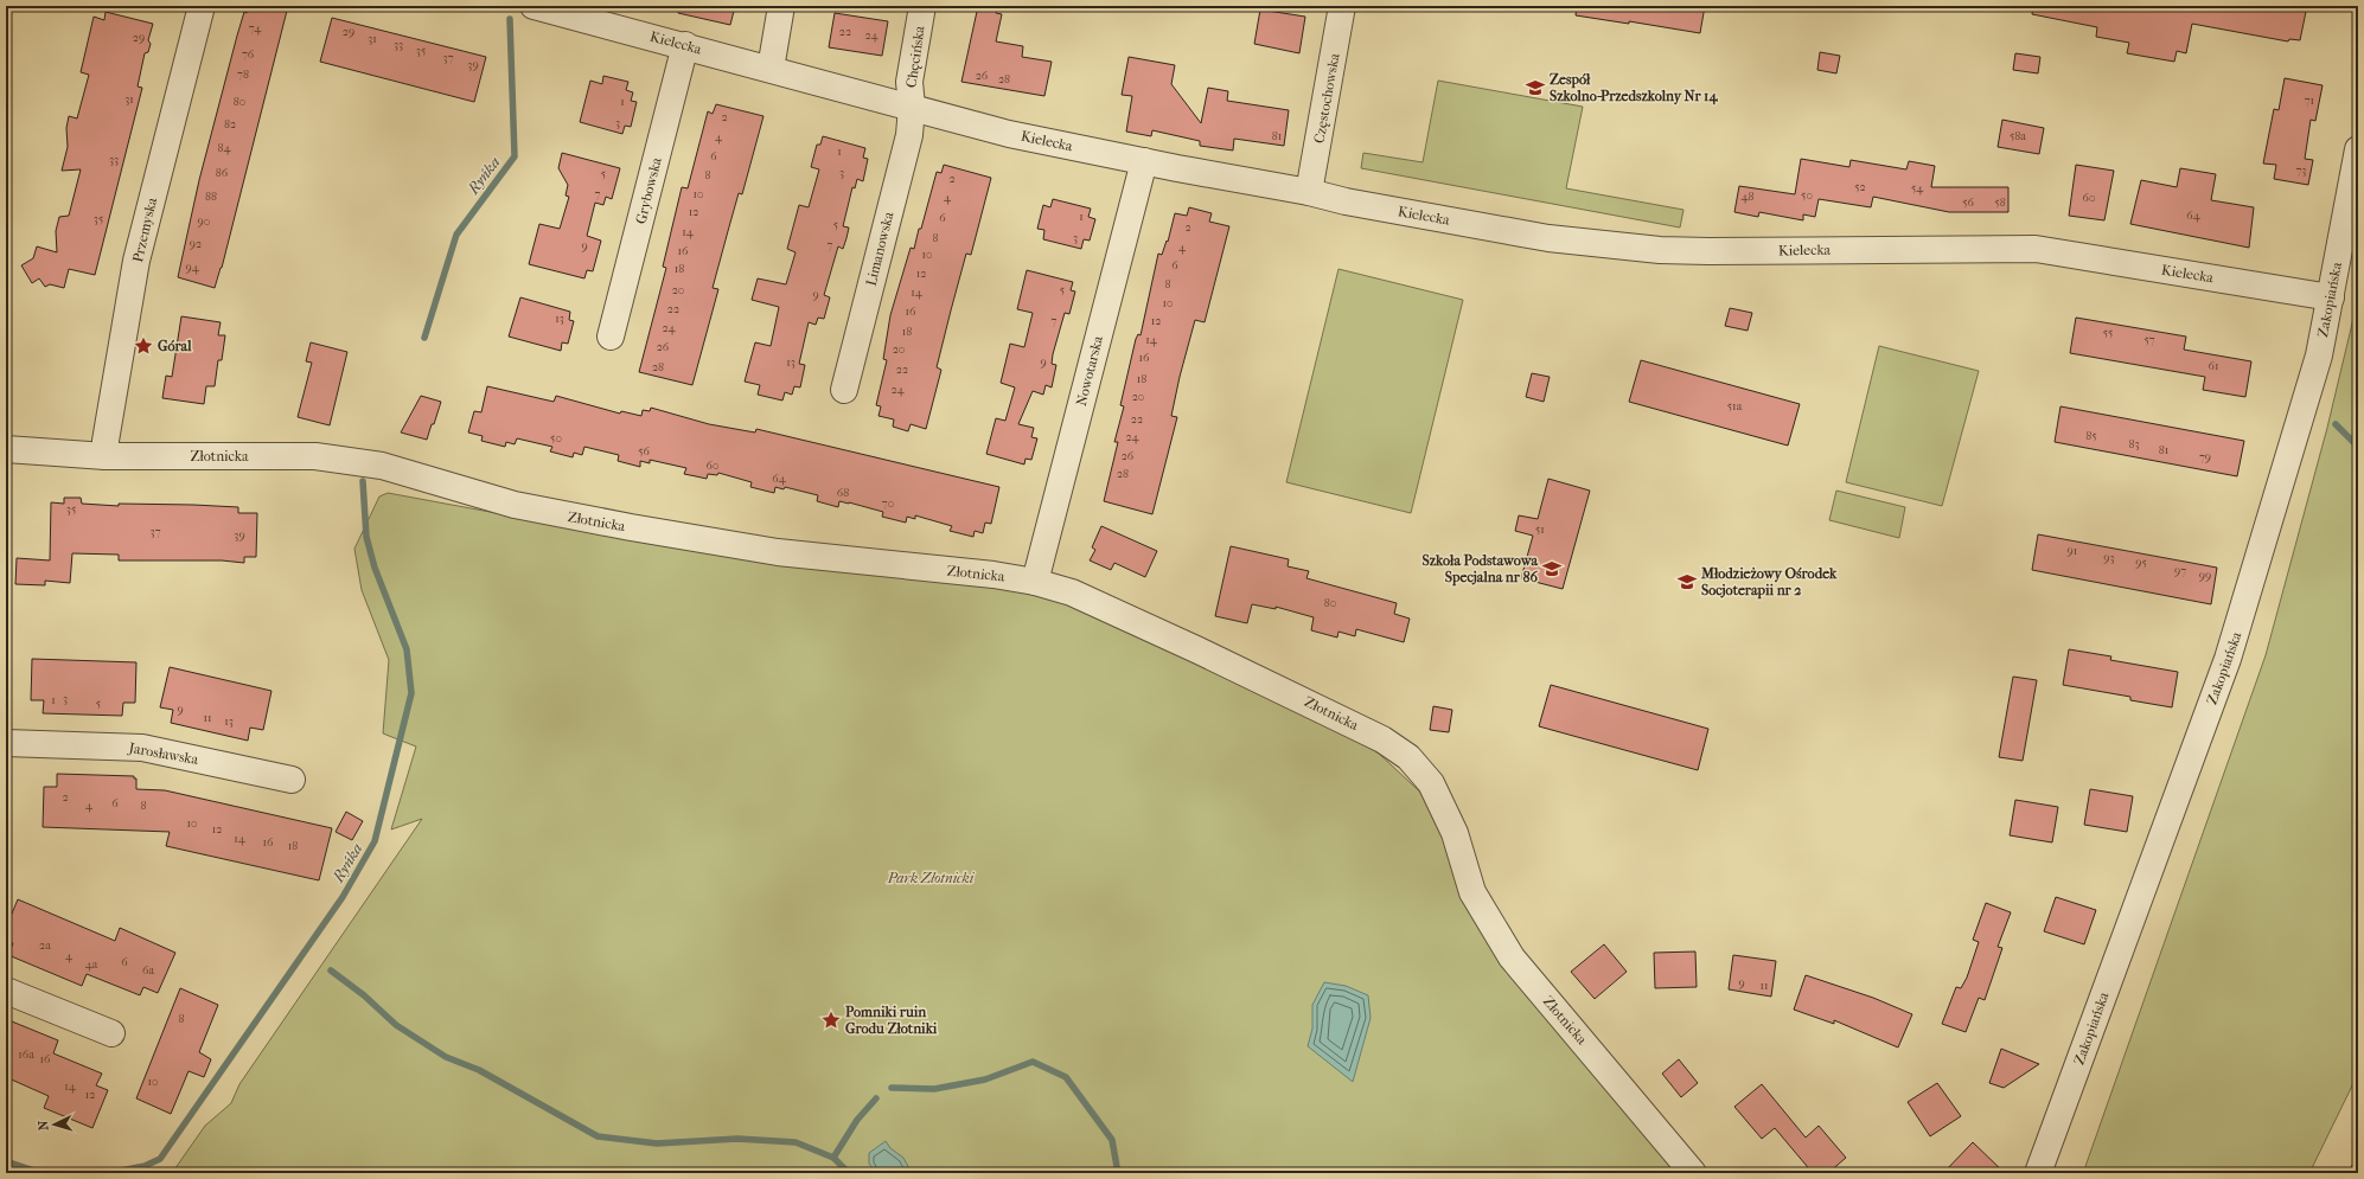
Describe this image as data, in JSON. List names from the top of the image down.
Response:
{
  "streets": {
    "street": [
      "Kielecka",
      "Chęcińska",
      "Częstochowska",
      "Grybowska",
      "Przemyska",
      "Limanowska",
      "Zakopiańska",
      "Nowotarska",
      "Złotnicka",
      "Jarosławska"
    ]
  },
  "crossings": [
    ["Kielecka", "Chęcińska"],
    ["Kielecka", "Częstochowska"],
    ["Kielecka", "Grybowska"],
    ["Kielecka", "Limanowska"],
    ["Kielecka", "Zakopiańska"],
    ["Kielecka", "Nowotarska"],
    ["Chęcińska", "Limanowska"],
    ["Przemyska", "Złotnicka"],
    ["Nowotarska", "Złotnicka"]
  ],
  "water": ["Ryńka"],
  "parks": ["Park Złotnicki"],
  "places": {
    "school or university": ["Zespół Szkolno-Przedszkolny Nr 14", "Szkoła Podstawowa Specjalna nr 86", "Młodzieżowy Ośrodek Socjoterapii nr 2"],
    "place": ["Góral", "Pomniki ruin Grodu Złotniki"]
  },
  "house_numbers": [
    "74",
    "29",
    "22",
    "24",
    "29",
    "31",
    "33",
    "35",
    "76",
    "37",
    "39",
    "78",
    "26",
    "28",
    "31",
    "71",
    "80",
    "1",
    "2",
    "3",
    "82",
    "81",
    "58a",
    "4",
    "84",
    "1",
    "6",
    "33",
    "73",
    "86",
    "3",
    "5",
    "8",
    "2",
    "52",
    "54",
    "7",
    "10",
    "50",
    "88",
    "48",
    "4",
    "60",
    "56",
    "58",
    "12",
    "64",
    "1",
    "6",
    "35",
    "90",
    "5",
    "2",
    "14",
    "8",
    "3",
    "92",
    "7",
    "9",
    "4",
    "16",
    "10",
    "6",
    "94",
    "18",
    "12",
    "8",
    "20",
    "5",
    "14",
    "9",
    "10",
    "22",
    "16",
    "13",
    "7",
    "12",
    "24",
    "18",
    "55",
    "14",
    "57",
    "26",
    "20",
    "16",
    "13",
    "9",
    "61",
    "28",
    "22",
    "18",
    "24",
    "20",
    "51a",
    "22",
    "85",
    "24",
    "50",
    "83",
    "81",
    "56",
    "26",
    "79",
    "60",
    "28",
    "64",
    "68",
    "70",
    "35",
    "51",
    "37",
    "39",
    "91",
    "93",
    "95",
    "97",
    "99",
    "80",
    "3",
    "1",
    "5",
    "9",
    "11",
    "13",
    "2",
    "6",
    "4",
    "8",
    "10",
    "12",
    "14",
    "16",
    "18",
    "2a",
    "4",
    "6",
    "4a",
    "6a",
    "9",
    "11",
    "8",
    "16a",
    "16",
    "10",
    "14",
    "12"
  ],
  "north": "left"
}
